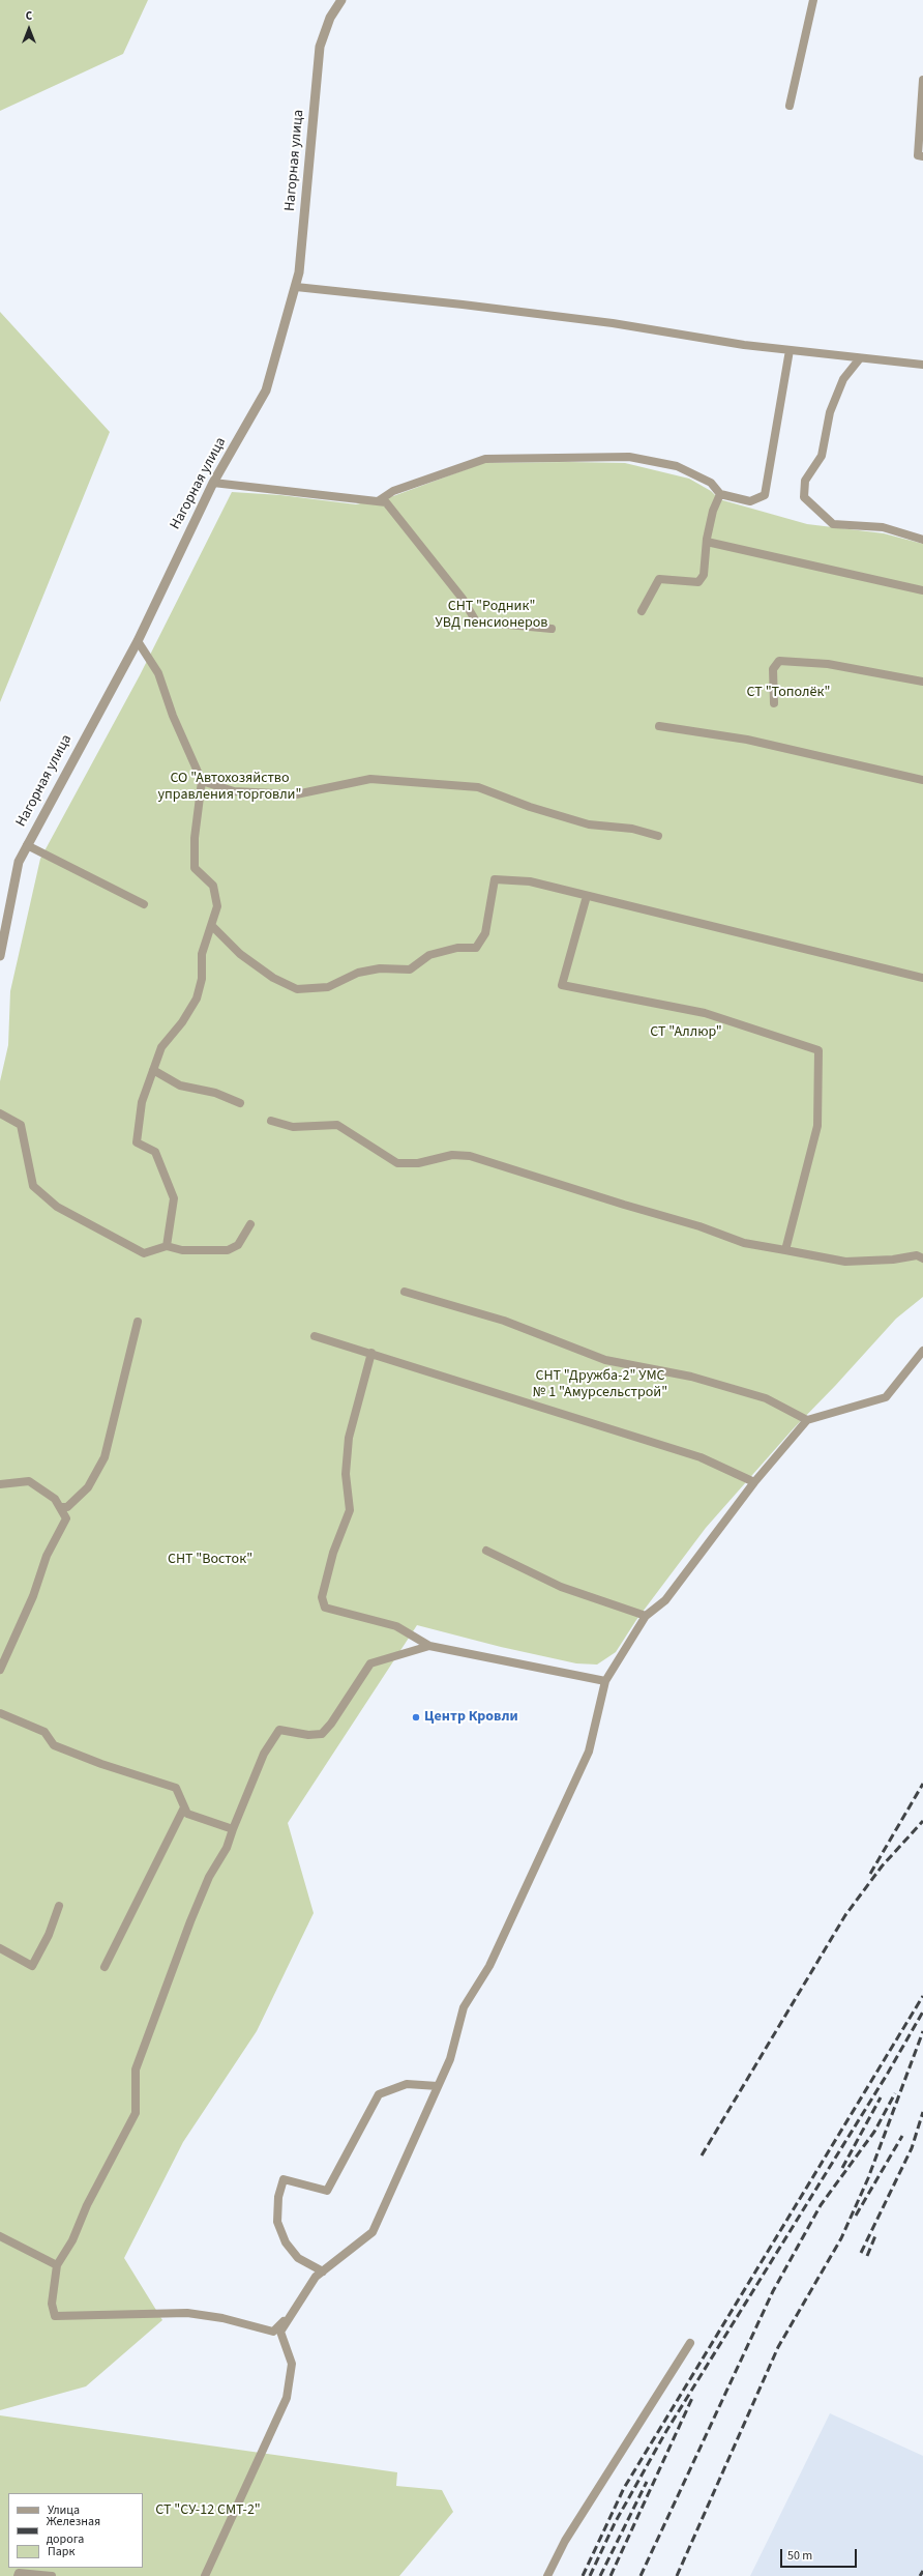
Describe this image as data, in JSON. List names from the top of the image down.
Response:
{
  "streets": {
    "street": ["Нагорная улица"]
  },
  "parks": [
    "СНТ \"Родник\" УВД пенсионеров",
    "СТ \"Тополёк\"",
    "СО \"Автохозяйство управления торговли\"",
    "СТ \"Аллюр\"",
    "СНТ \"Дружба-2\" УМС № 1 \"Амурсельстрой\"",
    "СНТ \"Восток\"",
    "СТ \"СУ-12 СМТ-2\""
  ],
  "places": ["Центр Кровли"],
  "legend": ["Улица", "Железная дорога", "Парк"],
  "scale_bar": "50 m",
  "north": "top"
}
